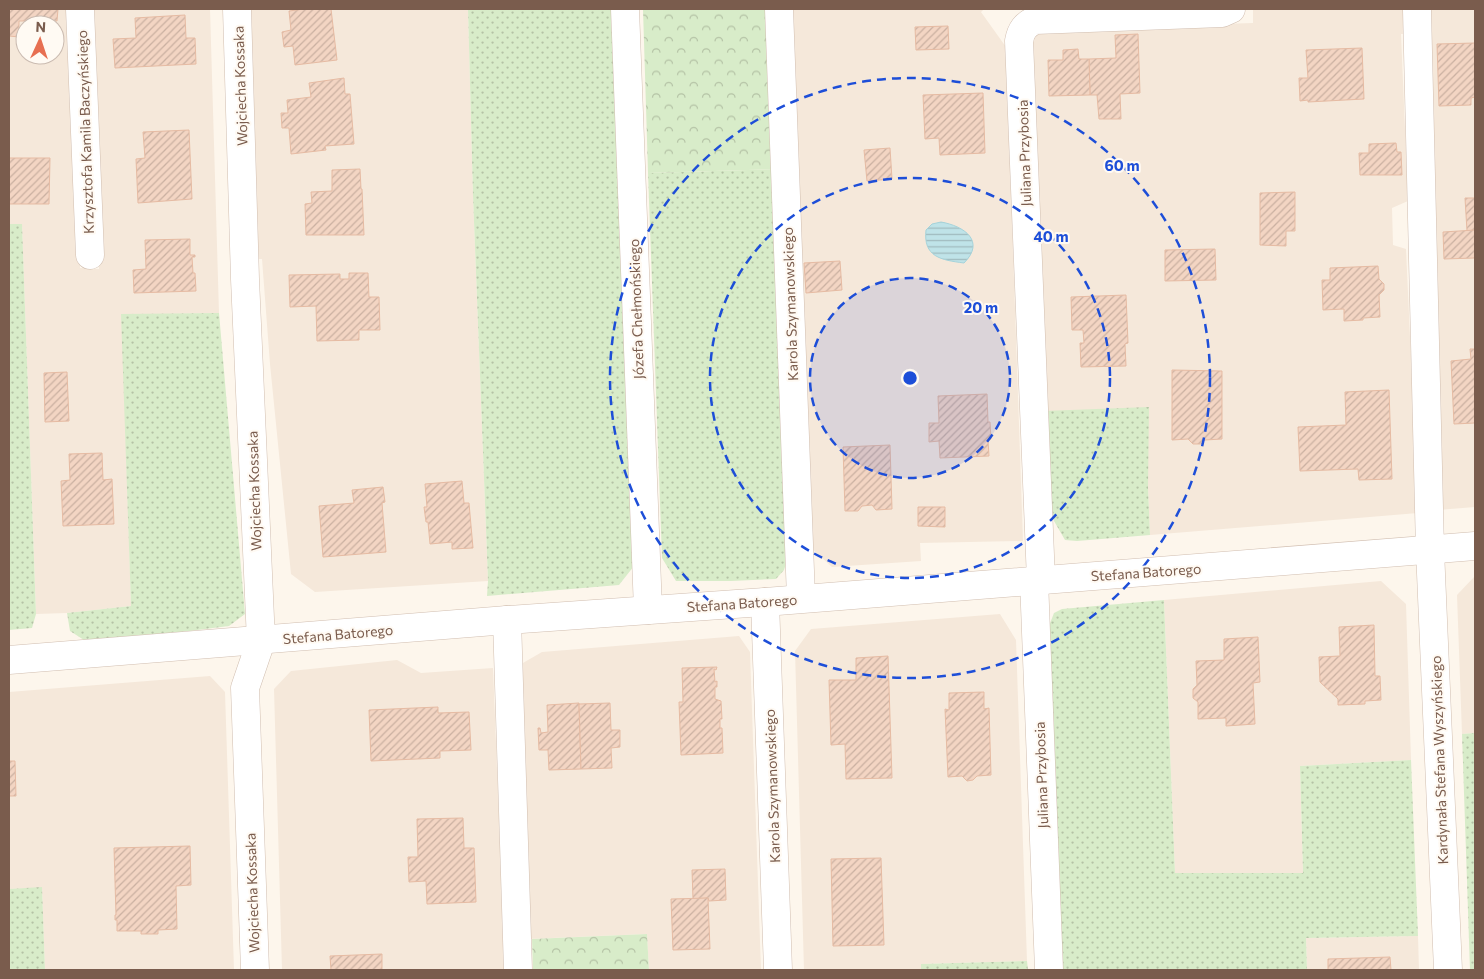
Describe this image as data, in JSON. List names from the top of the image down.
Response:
{
  "streets": {
    "street": [
      "Wojciecha Kossaka",
      "Krzysztofa Kamila Baczyńskiego",
      "Juliana Przybosia",
      "Karola Szymanowskiego",
      "Józefa Chełmońskiego",
      "Stefana Batorego",
      "Kardynała Stefana Wyszyńskiego"
    ]
  },
  "crossings": [
    ["Wojciecha Kossaka", "Stefana Batorego"],
    ["Juliana Przybosia", "Stefana Batorego"],
    ["Karola Szymanowskiego", "Stefana Batorego"],
    ["Józefa Chełmońskiego", "Stefana Batorego"],
    ["Stefana Batorego", "Kardynała Stefana Wyszyńskiego"]
  ],
  "north": "top",
  "rings": ["60 m", "40 m", "20 m"]
}
